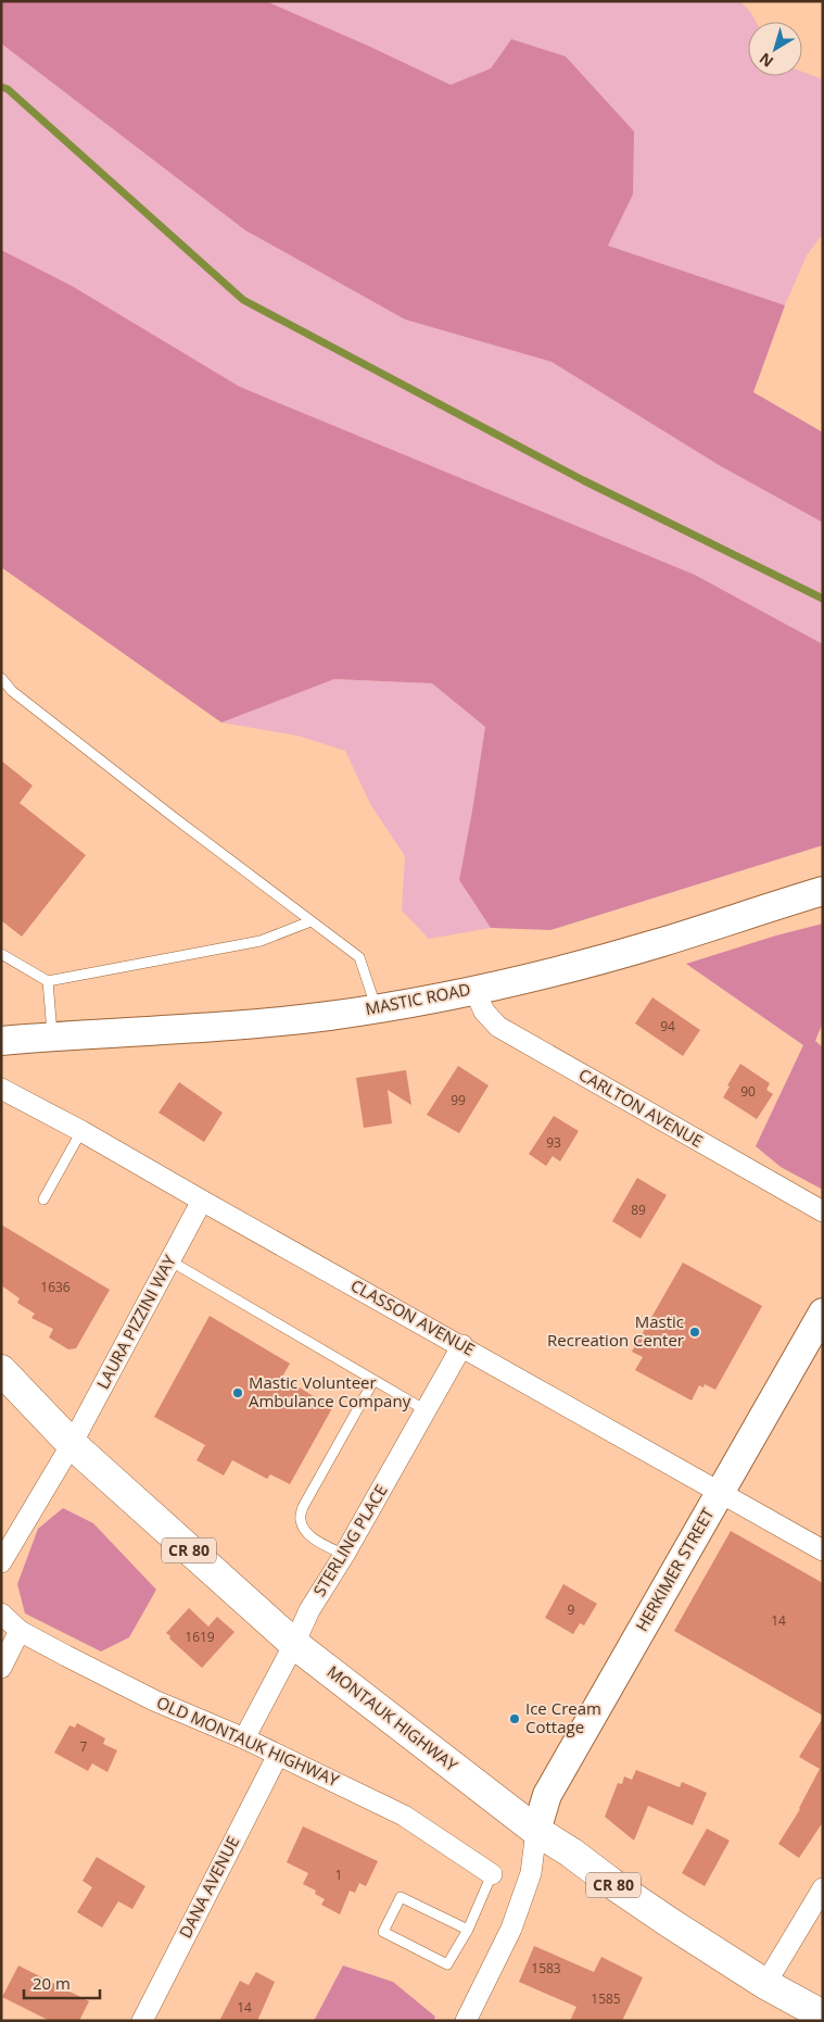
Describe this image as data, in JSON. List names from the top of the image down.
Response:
{
  "streets": {
    "main road": [
      "MASTIC ROAD",
      "CR 80",
      "HERKIMER STREET",
      "MONTAUK HIGHWAY"
    ],
    "street": [
      "CARLTON AVENUE",
      "CLASSON AVENUE",
      "LAURA PIZZINI WAY",
      "STERLING PLACE",
      "OLD MONTAUK HIGHWAY",
      "DANA AVENUE"
    ]
  },
  "crossings": [
    ["MASTIC ROAD", "CARLTON AVENUE"],
    ["CLASSON AVENUE", "LAURA PIZZINI WAY"],
    ["CLASSON AVENUE", "STERLING PLACE"],
    ["CLASSON AVENUE", "HERKIMER STREET"],
    ["LAURA PIZZINI WAY", "MONTAUK HIGHWAY"],
    ["STERLING PLACE", "MONTAUK HIGHWAY"],
    ["STERLING PLACE", "OLD MONTAUK HIGHWAY"],
    ["HERKIMER STREET", "MONTAUK HIGHWAY"],
    ["OLD MONTAUK HIGHWAY", "DANA AVENUE"]
  ],
  "places": ["Mastic Recreation Center", "Mastic Volunteer Ambulance Company", "Ice Cream Cottage"],
  "house_numbers": [
    "94",
    "90",
    "99",
    "93",
    "89",
    "1636",
    "9",
    "14",
    "1619",
    "7",
    "1",
    "1583",
    "1585",
    "14"
  ],
  "scale_bar": "20 m",
  "north": "bottom left"
}
